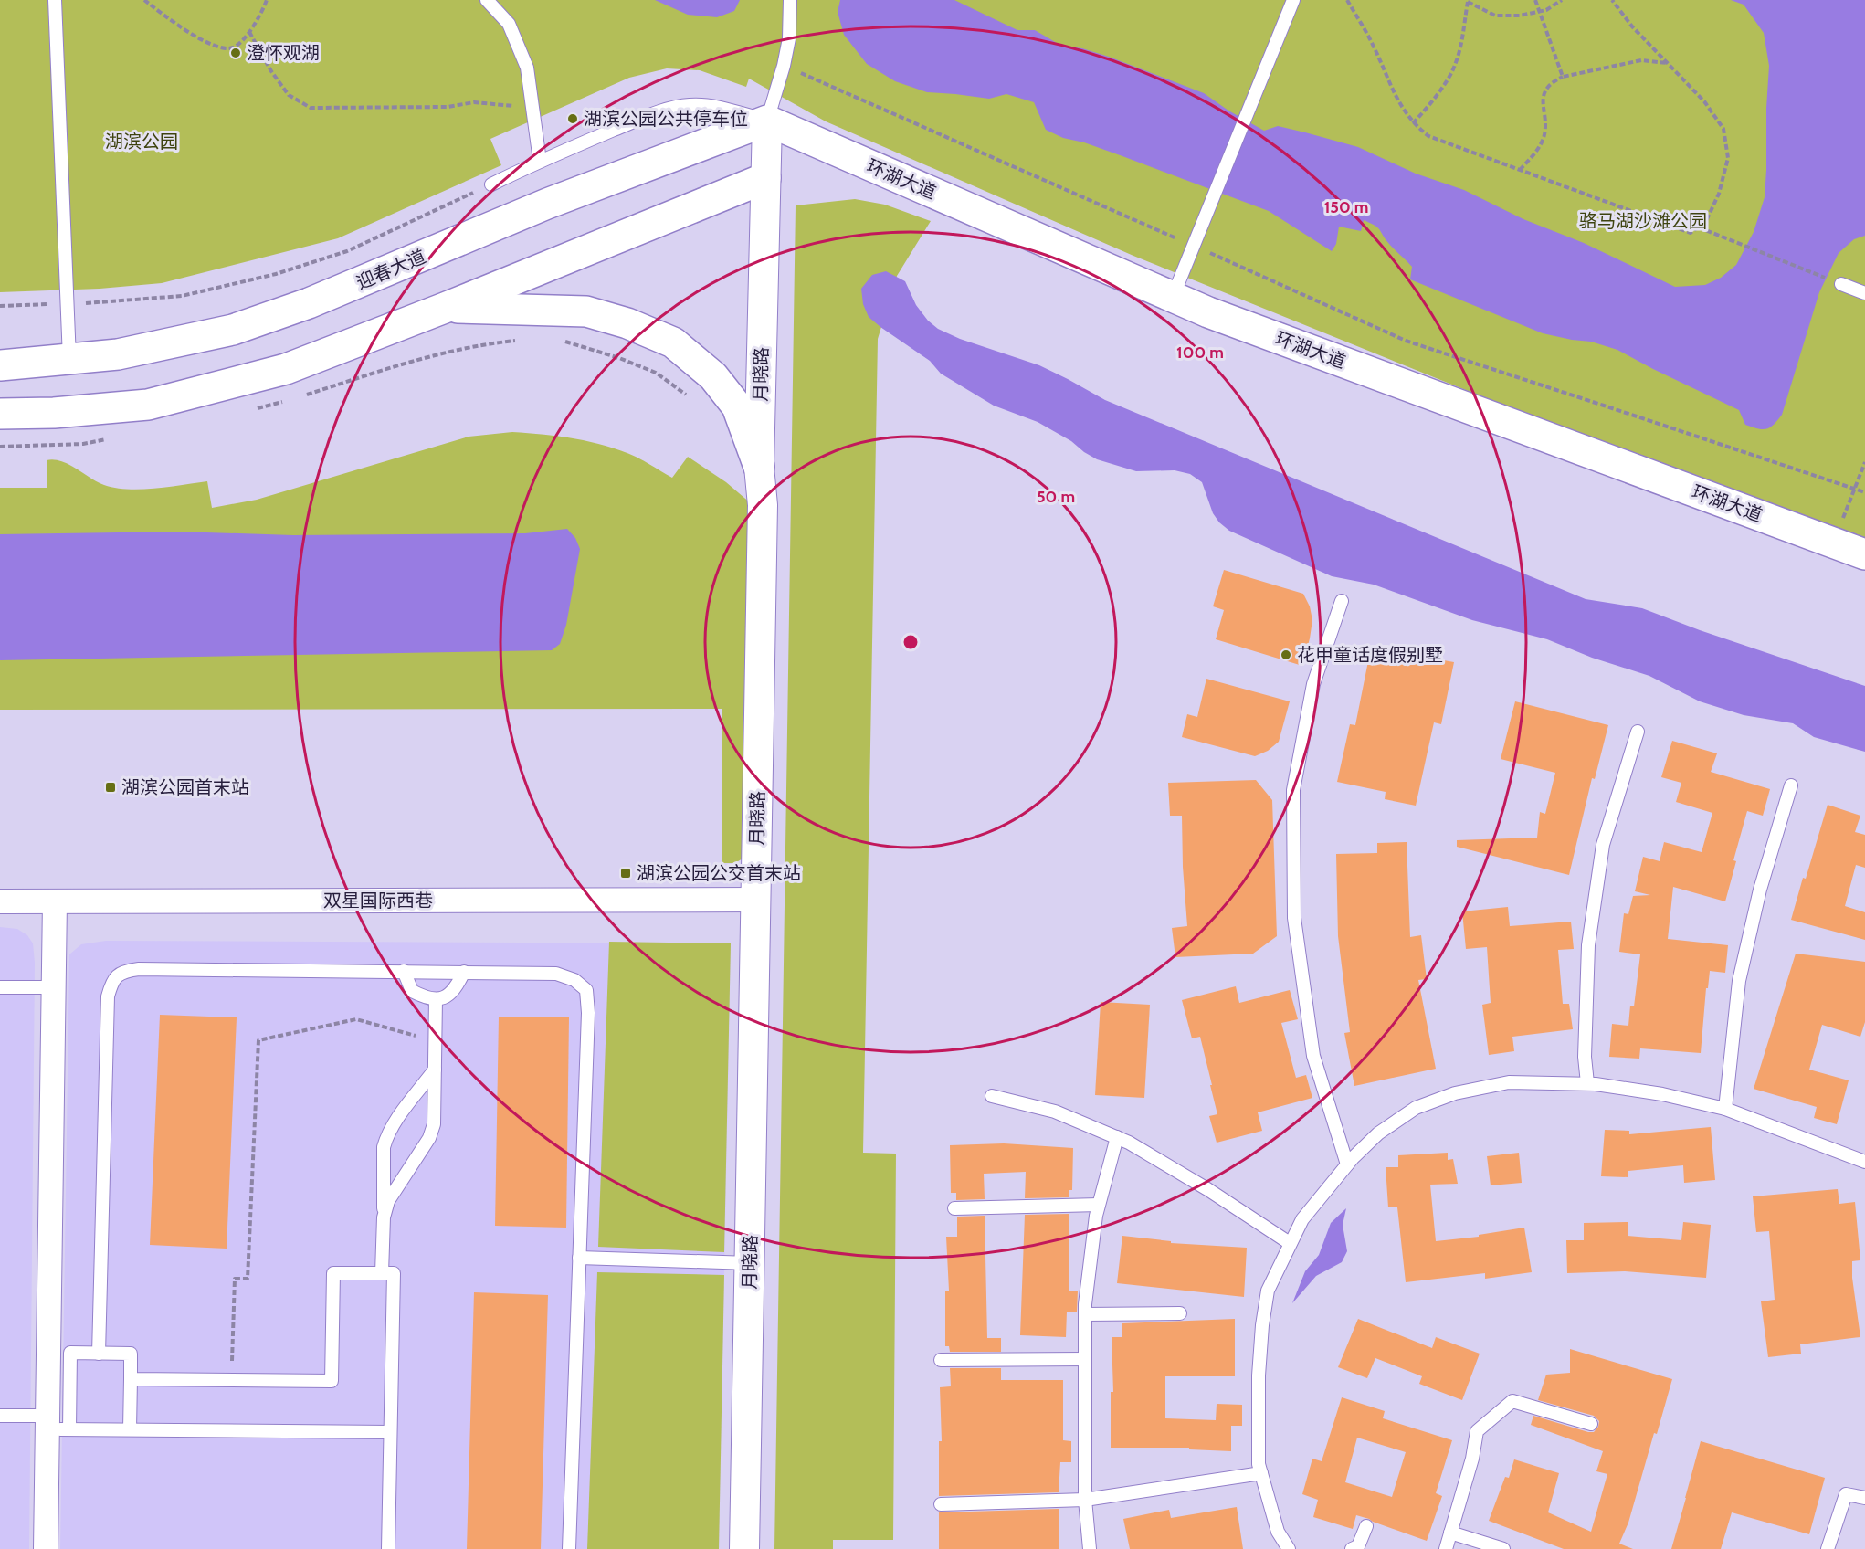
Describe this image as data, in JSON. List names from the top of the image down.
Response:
{
  "streets": {
    "main road": ["环湖大道", "迎春大道"],
    "street": ["月晓路", "双星国际西巷"]
  },
  "crossings": [
    ["环湖大道", "迎春大道"],
    ["环湖大道", "月晓路"],
    ["迎春大道", "月晓路"],
    ["月晓路", "双星国际西巷"]
  ],
  "parks": ["湖滨公园", "骆马湖沙滩公园"],
  "places": {
    "other": ["澄怀观湖", "湖滨公园公共停车位", "花甲童话度假别墅"],
    "transit": ["湖滨公园首末站", "湖滨公园公交首末站"]
  },
  "rings": ["150 m", "100 m", "50 m"]
}
